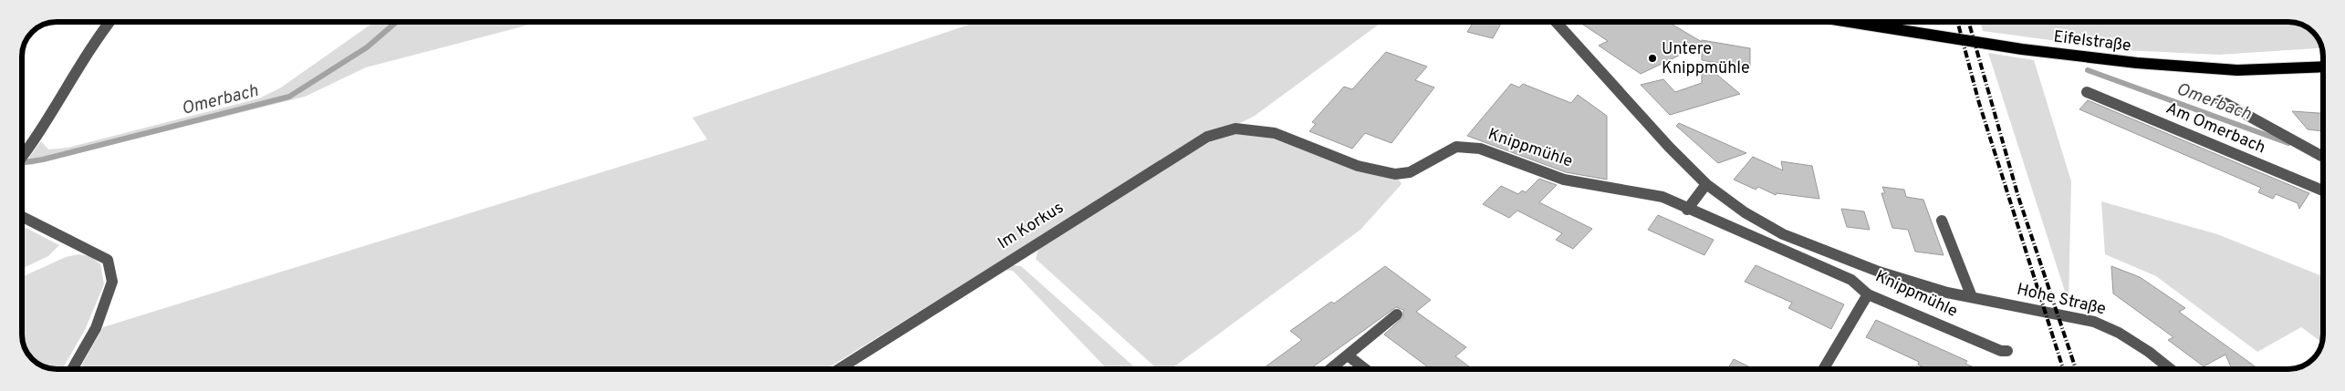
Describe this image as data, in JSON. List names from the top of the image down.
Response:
{
  "streets": {
    "main road": ["Eifelstraße"],
    "street": [
      "Am Omerbach",
      "Knippmühle",
      "Im Korkus",
      "Hohe Straße"
    ]
  },
  "crossings": [
    ["Knippmühle", "Im Korkus"],
    ["Knippmühle", "Hohe Straße"]
  ],
  "water": ["Omerbach"],
  "places": ["Untere Knippmühle"]
}
